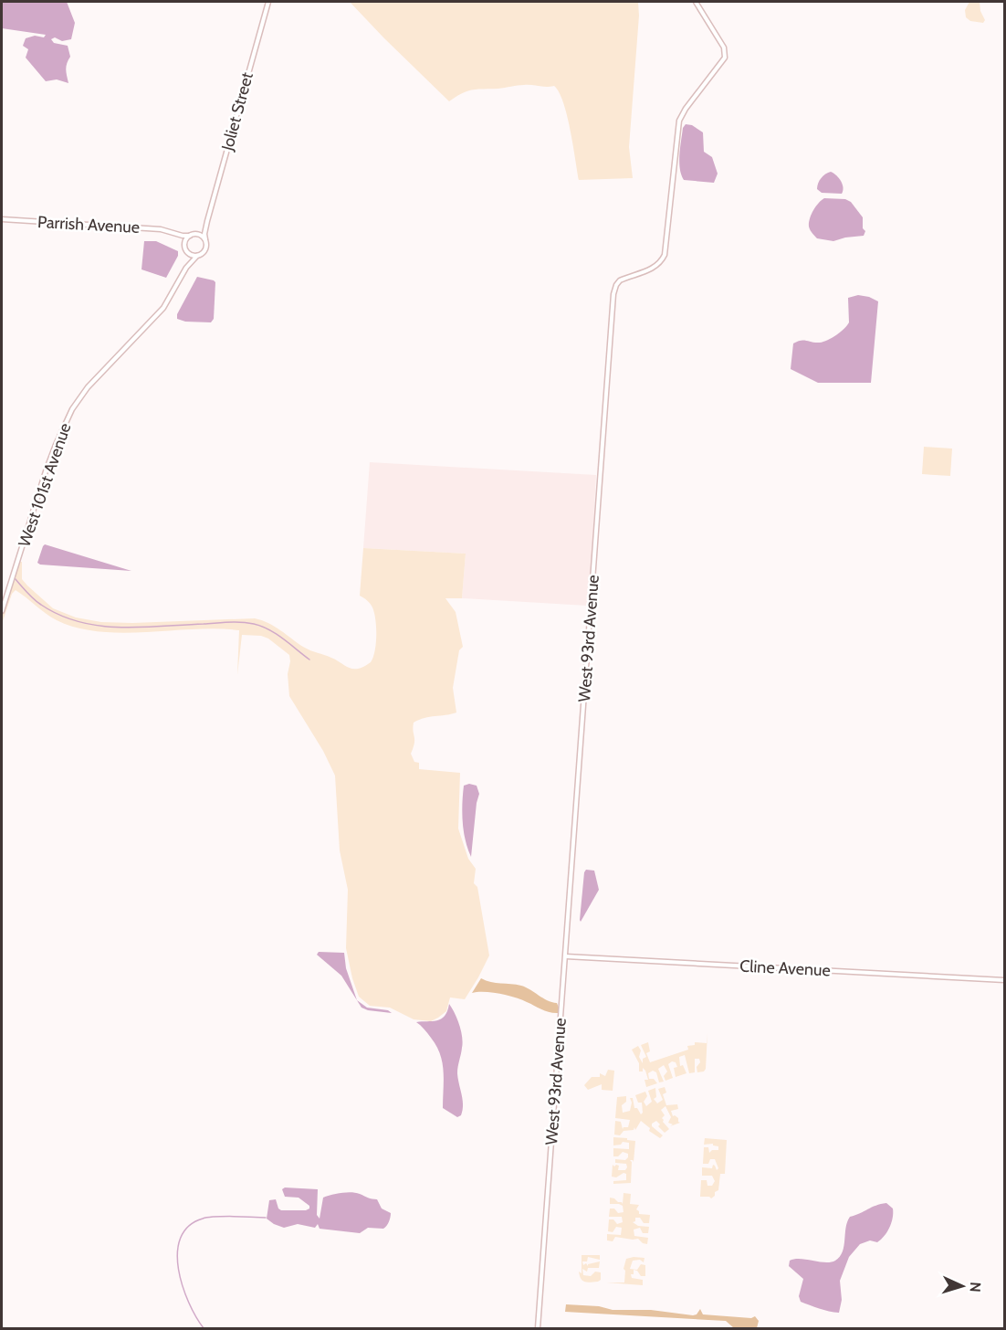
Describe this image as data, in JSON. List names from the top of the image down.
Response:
{
  "streets": {
    "street": [
      "Joliet Street",
      "Parrish Avenue",
      "West 101st Avenue",
      "West 93rd Avenue",
      "Cline Avenue"
    ]
  },
  "crossings": [
    ["Joliet Street", "Parrish Avenue"],
    ["Joliet Street", "West 101st Avenue"],
    ["Parrish Avenue", "West 101st Avenue"],
    ["West 93rd Avenue", "Cline Avenue"]
  ],
  "north": "right"
}
